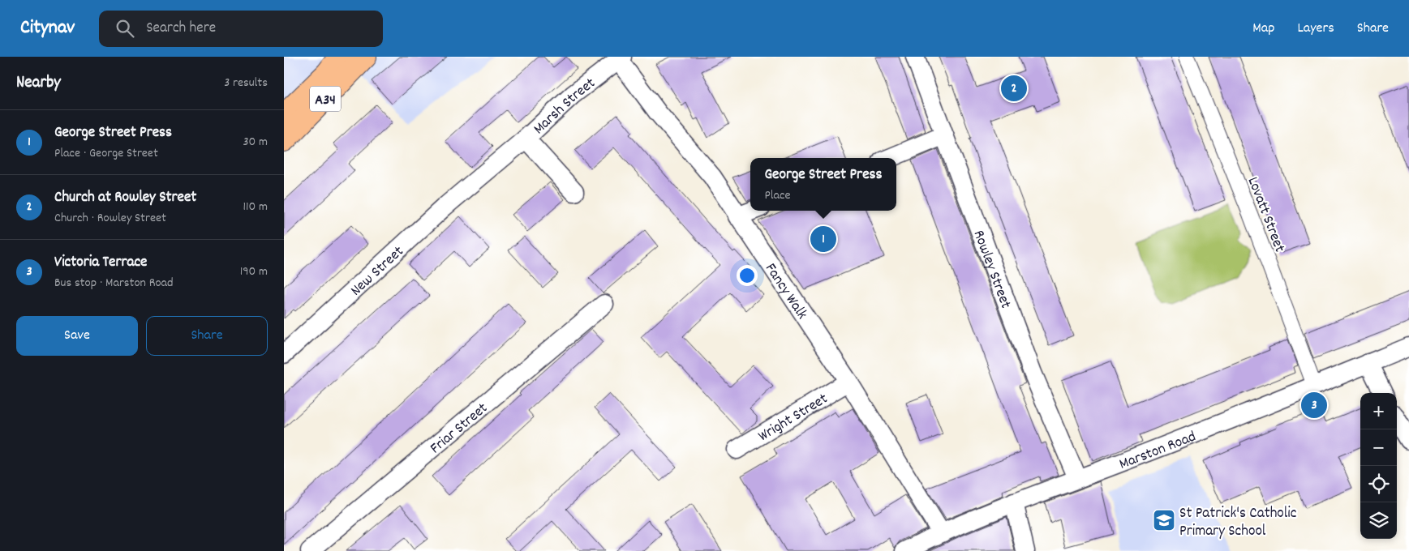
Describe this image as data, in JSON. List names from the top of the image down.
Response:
{
  "streets": {
    "highway": ["A34"],
    "street": [
      "Marsh Street",
      "Lovatt Street",
      "Rowley Street",
      "New Street",
      "Fancy Walk",
      "Wright Street",
      "Friar Street",
      "Marston Road"
    ]
  },
  "crossings": [
    ["Marsh Street", "New Street"],
    ["Marsh Street", "Fancy Walk"],
    ["Lovatt Street", "Marston Road"],
    ["Rowley Street", "Marston Road"],
    ["Fancy Walk", "Wright Street"],
    ["Fancy Walk", "Marston Road"]
  ],
  "places": {
    "school or university": ["St Patrick's Catholic Primary School"]
  },
  "page": {
    "header": "Citynav",
    "search": "Search here",
    "nav": ["Map", "Layers", "Share"],
    "heading": ["Nearby", "3 results"],
    "pins": ["2", "1", "3"],
    "list": [
      {
        "mark": "1",
        "name": "George Street Press",
        "note": "Place · George Street",
        "value": "30 m"
      },
      {
        "mark": "2",
        "name": "Church at Rowley Street",
        "note": "Church · Rowley Street",
        "value": "110 m"
      },
      {
        "mark": "3",
        "name": "Victoria Terrace",
        "note": "Bus stop · Marston Road",
        "value": "190 m"
      }
    ],
    "popup": ["George Street Press", "Place"],
    "buttons": ["Save", "Share"],
    "map_buttons": ["+", "−"]
  }
}
